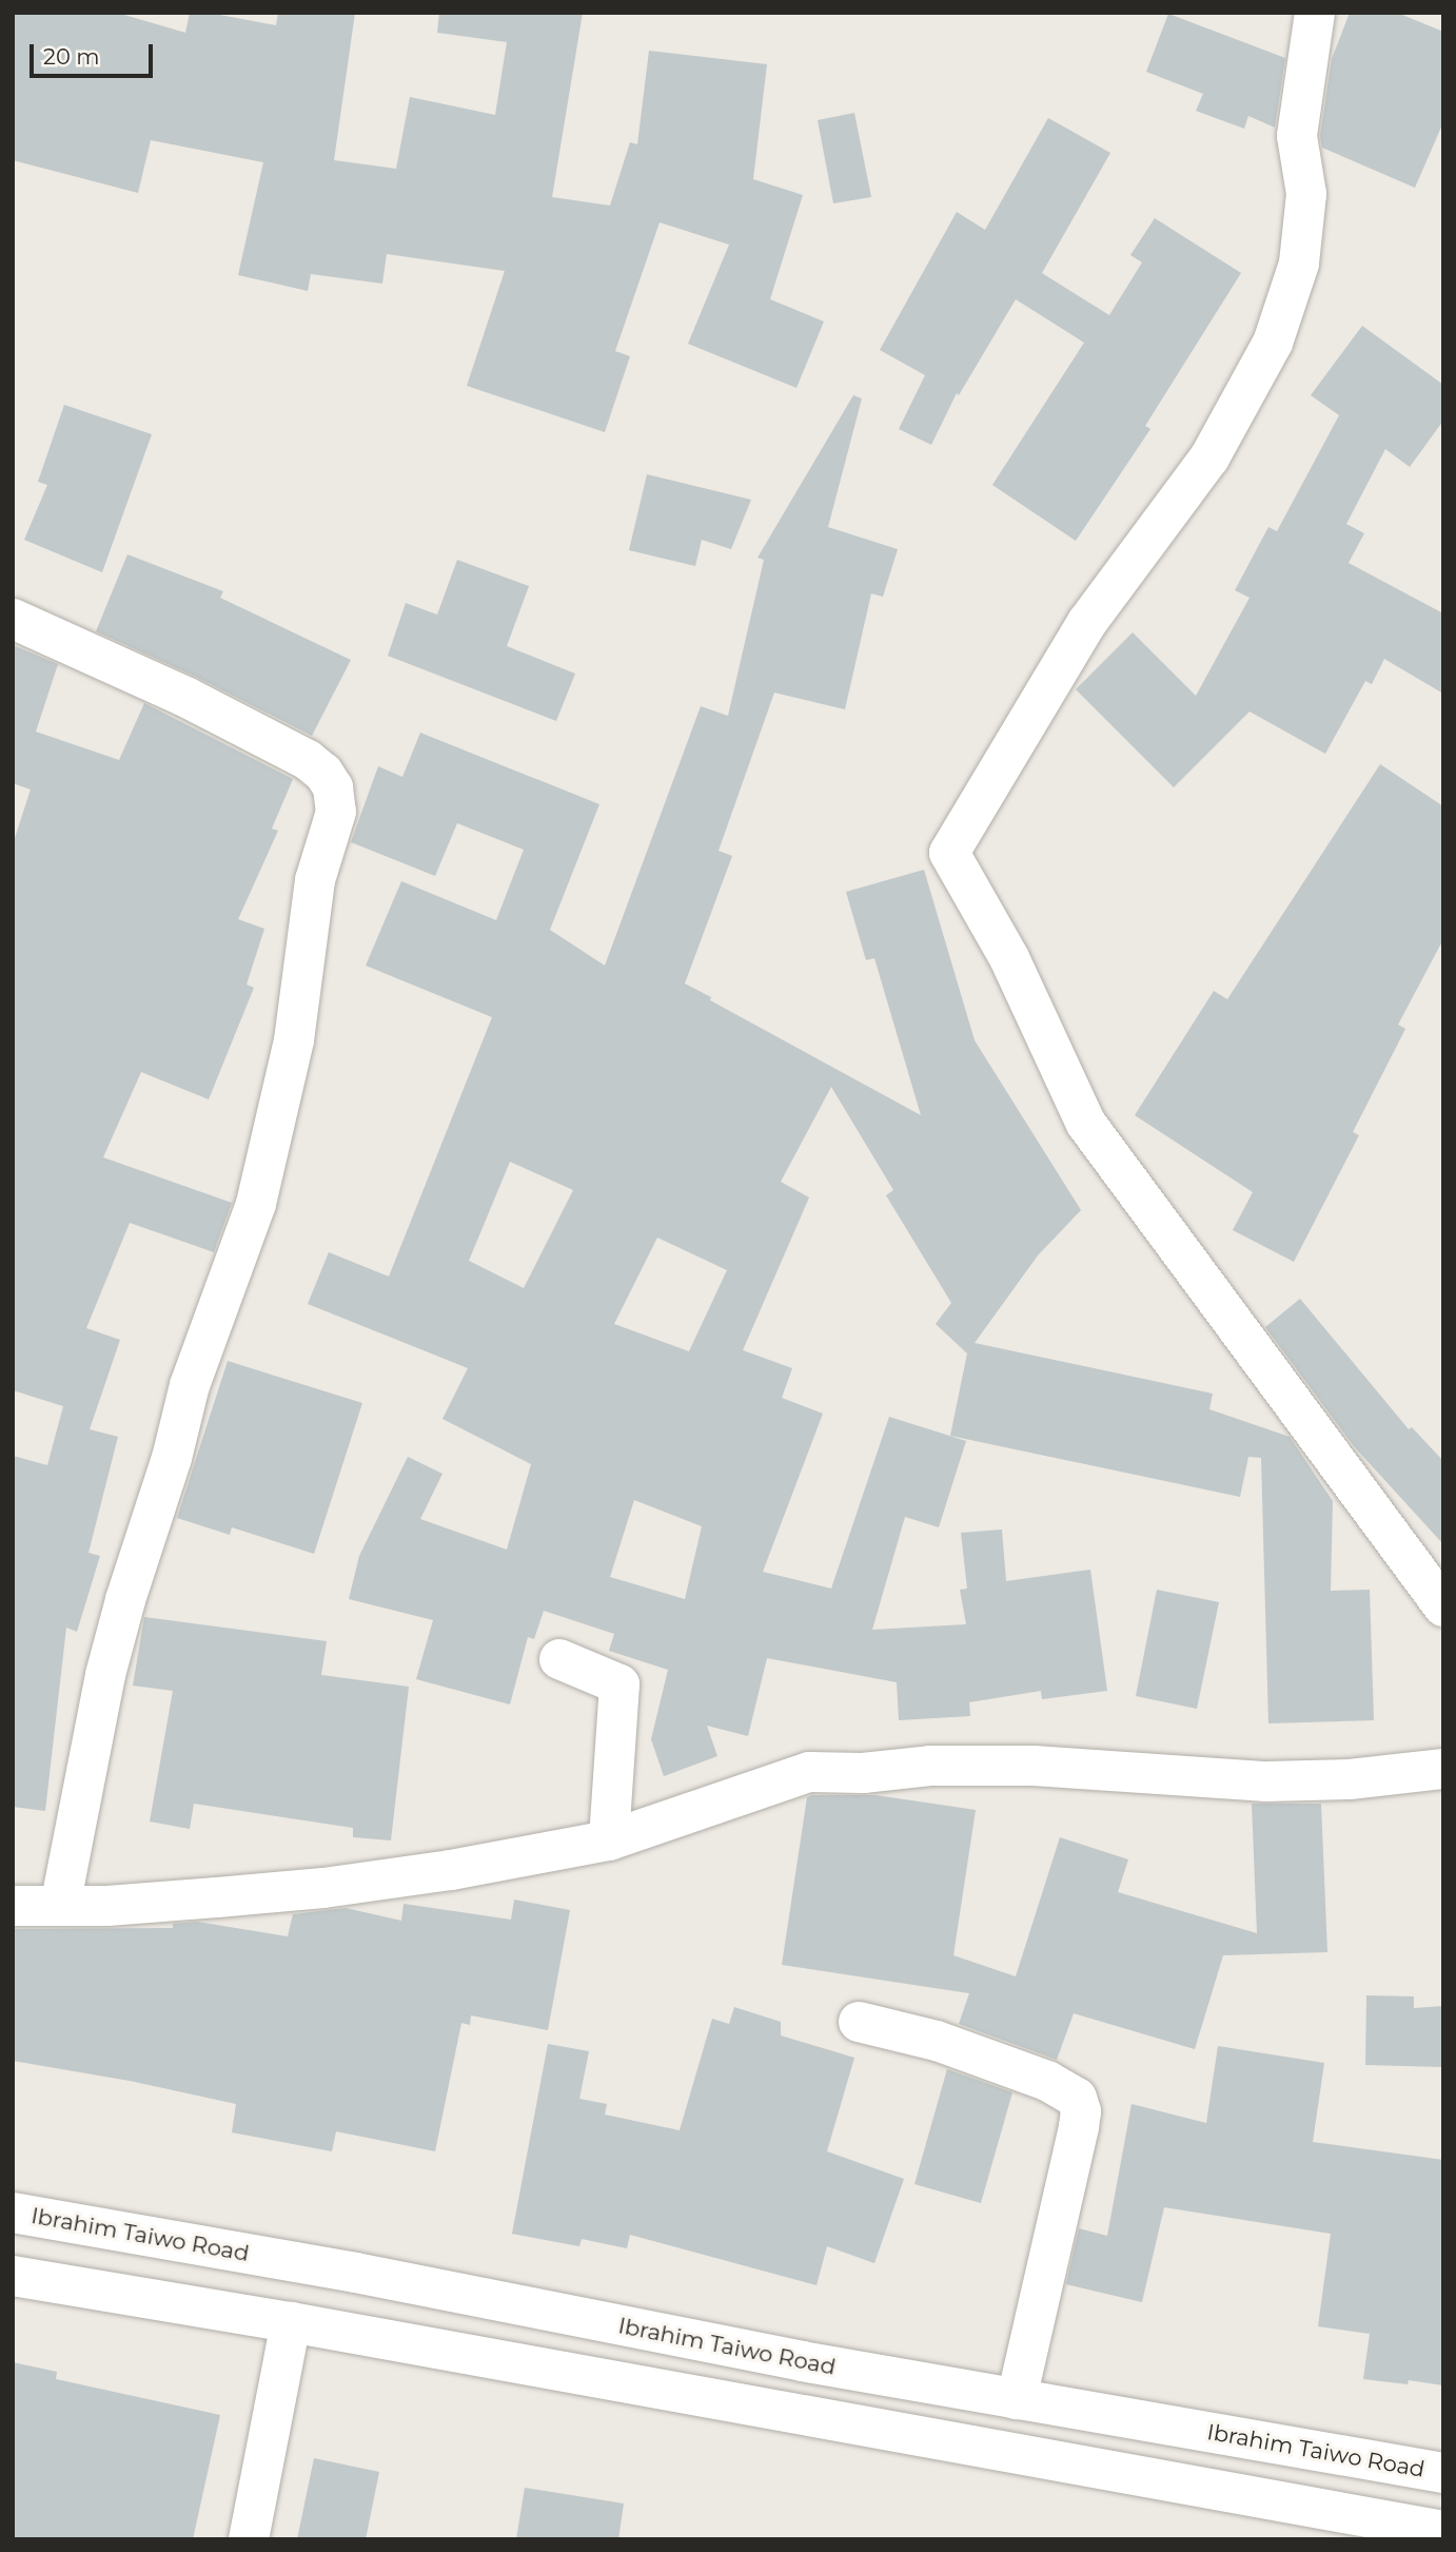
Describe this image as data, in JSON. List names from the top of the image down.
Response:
{
  "streets": {
    "street": ["Ibrahim Taiwo Road"]
  },
  "scale_bar": "20 m"
}
